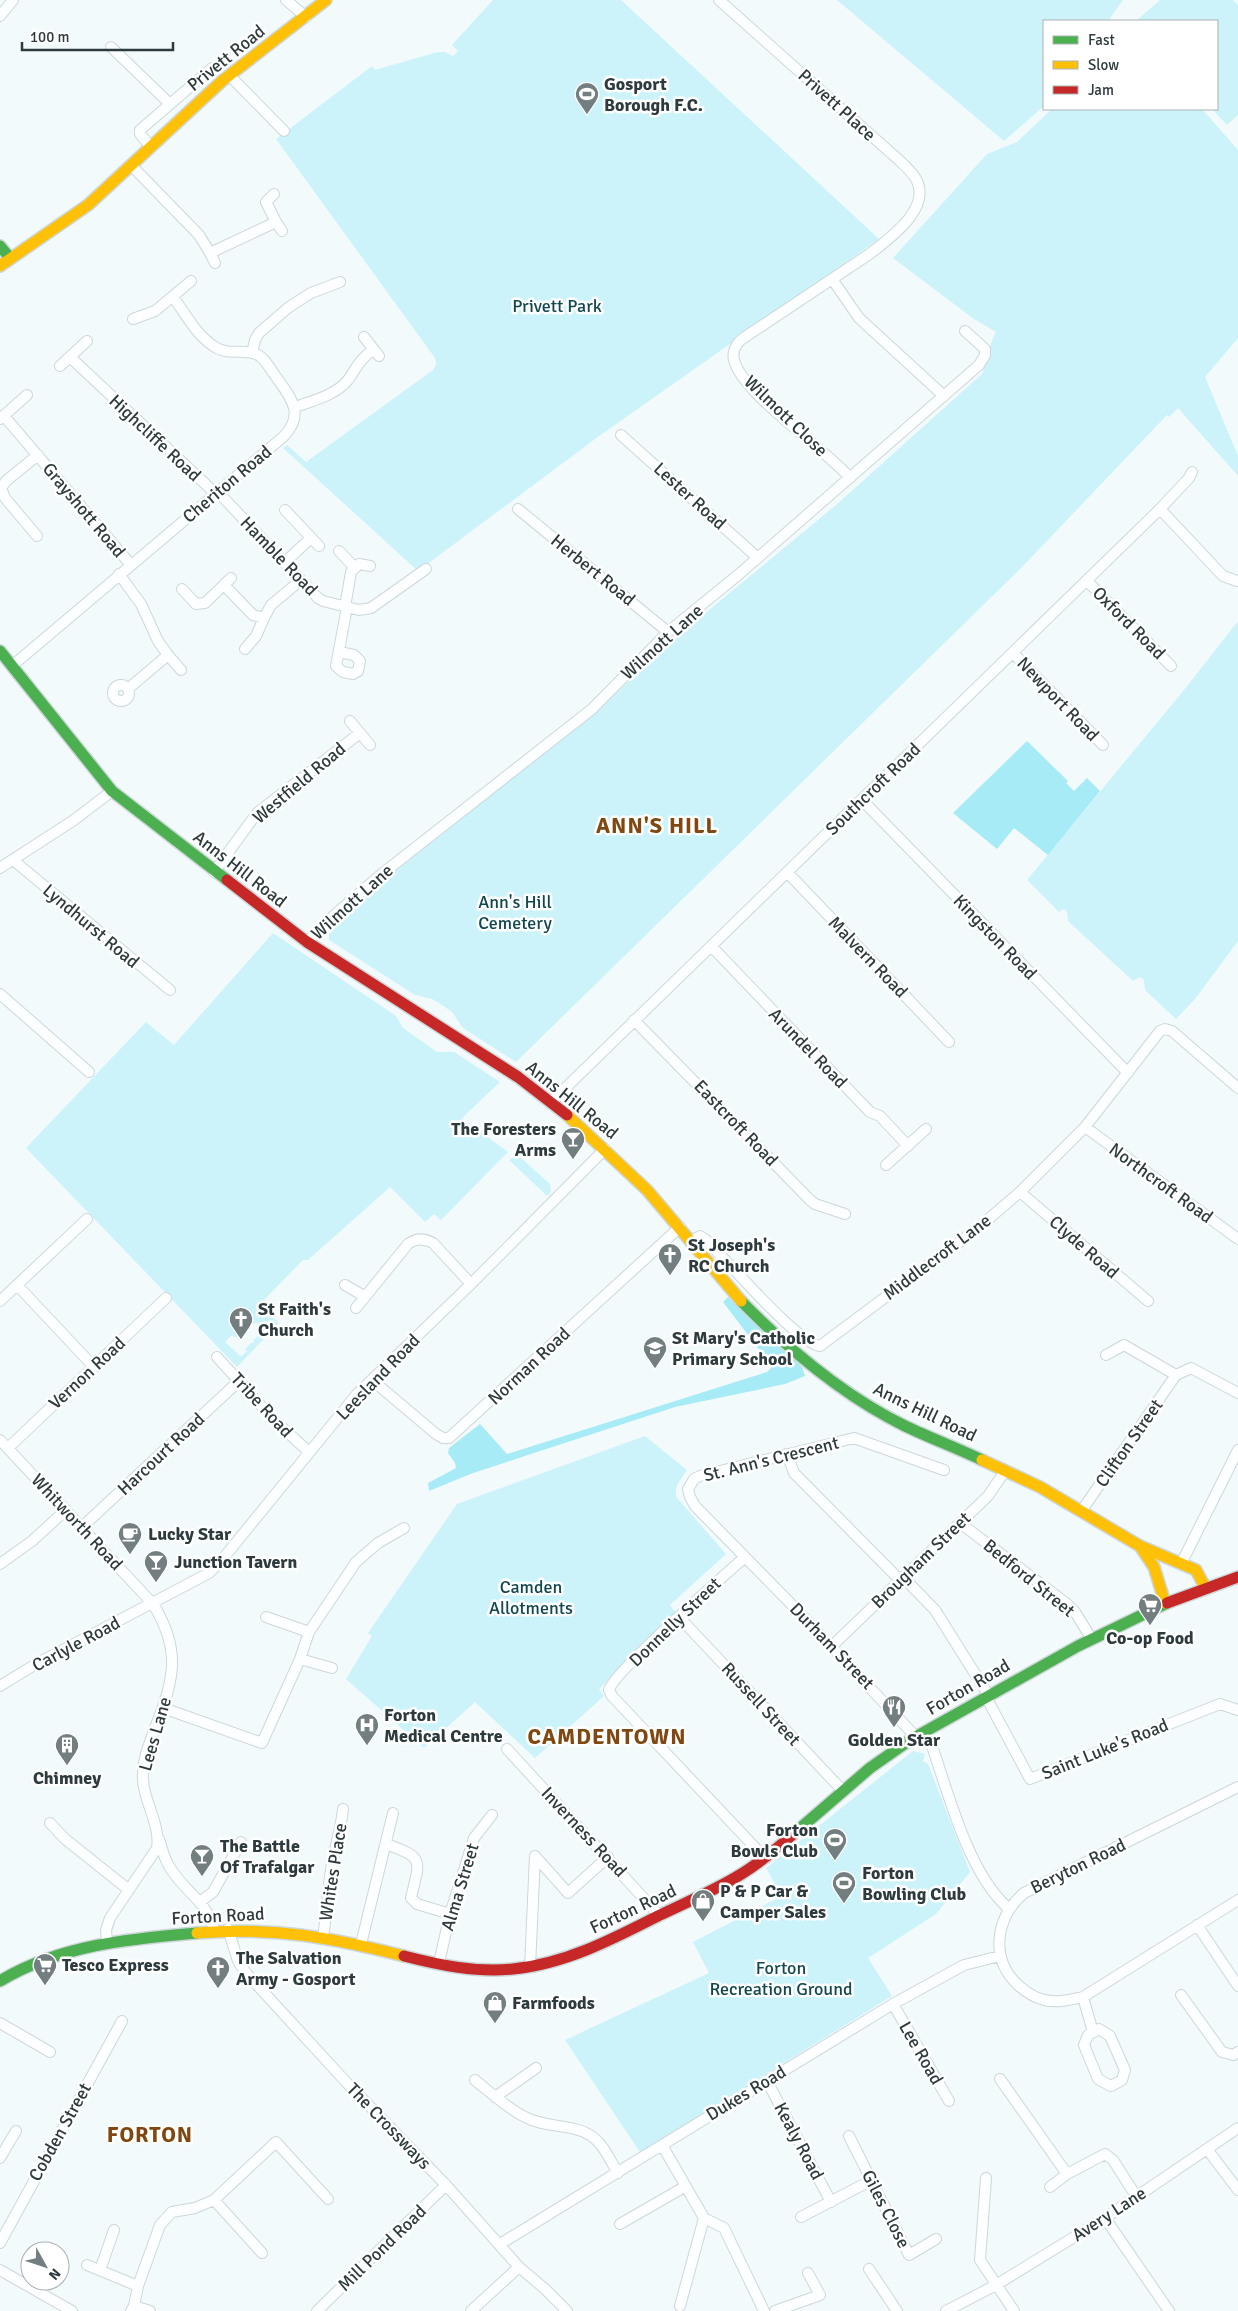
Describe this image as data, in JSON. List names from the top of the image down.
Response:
{
  "streets": {
    "main road": ["Privett Road", "Anns Hill Road", "Forton Road"],
    "street": [
      "Privett Place",
      "Wilmott Close",
      "Highcliffe Road",
      "Cheriton Road",
      "Lester Road",
      "Grayshott Road",
      "Hamble Road",
      "Herbert Road",
      "Oxford Road",
      "Wilmott Lane",
      "Newport Road",
      "Westfield Road",
      "Southcroft Road",
      "Lyndhurst Road",
      "Kingston Road",
      "Malvern Road",
      "Arundel Road",
      "Eastcroft Road",
      "Northcroft Road",
      "Clyde Road",
      "Middlecroft Lane",
      "Norman Road",
      "Vernon Road",
      "Leesland Road",
      "Tribe Road",
      "Clifton Street",
      "Harcourt Road",
      "St. Ann's Crescent",
      "Whitworth Road",
      "Brougham Street",
      "Bedford Street",
      "Donnelly Street",
      "Carlyle Road",
      "Durham Street",
      "Russell Street",
      "Lees Lane",
      "Saint Luke's Road",
      "Inverness Road",
      "Beryton Road",
      "Whites Place",
      "Alma Street",
      "Lee Road",
      "Dukes Road",
      "The Crossways",
      "Cobden Street",
      "Kealy Road",
      "Giles Close",
      "Avery Lane",
      "Mill Pond Road"
    ]
  },
  "crossings": [
    ["Privett Place", "Wilmott Close"],
    ["Wilmott Close", "Wilmott Lane"],
    ["Highcliffe Road", "Cheriton Road"],
    ["Highcliffe Road", "Hamble Road"],
    ["Cheriton Road", "Grayshott Road"],
    ["Cheriton Road", "Hamble Road"],
    ["Cheriton Road", "Anns Hill Road"],
    ["Lester Road", "Wilmott Lane"],
    ["Herbert Road", "Wilmott Lane"],
    ["Oxford Road", "Southcroft Road"],
    ["Wilmott Lane", "Anns Hill Road"],
    ["Newport Road", "Southcroft Road"],
    ["Westfield Road", "Anns Hill Road"],
    ["Southcroft Road", "Anns Hill Road"],
    ["Southcroft Road", "Kingston Road"],
    ["Southcroft Road", "Malvern Road"],
    ["Southcroft Road", "Arundel Road"],
    ["Southcroft Road", "Eastcroft Road"],
    ["Anns Hill Road", "Middlecroft Lane"],
    ["Anns Hill Road", "Norman Road"],
    ["Anns Hill Road", "Leesland Road"],
    ["Anns Hill Road", "Clifton Street"],
    ["Anns Hill Road", "Brougham Street"],
    ["Anns Hill Road", "Forton Road"],
    ["Kingston Road", "Middlecroft Lane"],
    ["Northcroft Road", "Middlecroft Lane"],
    ["Clyde Road", "Middlecroft Lane"],
    ["Norman Road", "Leesland Road"],
    ["Vernon Road", "Whitworth Road"],
    ["Leesland Road", "Tribe Road"],
    ["Leesland Road", "Whitworth Road"],
    ["Leesland Road", "Carlyle Road"],
    ["Leesland Road", "Lees Lane"],
    ["Tribe Road", "Harcourt Road"],
    ["Harcourt Road", "Whitworth Road"],
    ["St. Ann's Crescent", "Donnelly Street"],
    ["St. Ann's Crescent", "Durham Street"],
    ["Whitworth Road", "Carlyle Road"],
    ["Whitworth Road", "Lees Lane"],
    ["Brougham Street", "Bedford Street"],
    ["Brougham Street", "Durham Street"],
    ["Bedford Street", "Forton Road"],
    ["Donnelly Street", "Durham Street"],
    ["Donnelly Street", "Forton Road"],
    ["Donnelly Street", "Russell Street"],
    ["Carlyle Road", "Lees Lane"],
    ["Durham Street", "Forton Road"],
    ["Durham Street", "Beryton Road"],
    ["Forton Road", "Russell Street"],
    ["Forton Road", "Saint Luke's Road"],
    ["Forton Road", "Inverness Road"],
    ["Forton Road", "Whites Place"],
    ["Forton Road", "Alma Street"],
    ["Forton Road", "The Crossways"],
    ["Beryton Road", "Dukes Road"],
    ["Lee Road", "Dukes Road"],
    ["Dukes Road", "The Crossways"],
    ["Dukes Road", "Kealy Road"],
    ["The Crossways", "Mill Pond Road"]
  ],
  "districts": ["ANN'S HILL", "CAMDENTOWN", "FORTON"],
  "parks": [
    "Privett Park",
    "Ann's Hill Cemetery",
    "Camden Allotments",
    "Forton Recreation Ground"
  ],
  "places": {
    "sports": ["Gosport Borough F.C.", "Forton Bowls Club", "Forton Bowling Club"],
    "bar": ["The Foresters Arms", "Junction Tavern", "The Battle Of Trafalgar"],
    "church": ["St Joseph's RC Church", "St Faith's Church", "The Salvation Army - Gosport"],
    "school or university": ["St Mary's Catholic Primary School"],
    "cafe": ["Lucky Star"],
    "supermarket": ["Co-op Food", "Tesco Express"],
    "restaurant": ["Golden Star"],
    "hospital": ["Forton Medical Centre"],
    "building": ["Chimney"],
    "shop": ["P & P Car & Camper Sales", "Farmfoods"]
  },
  "legend": ["Fast", "Slow", "Jam"],
  "scale_bar": "100 m",
  "north": "bottom right"
}
